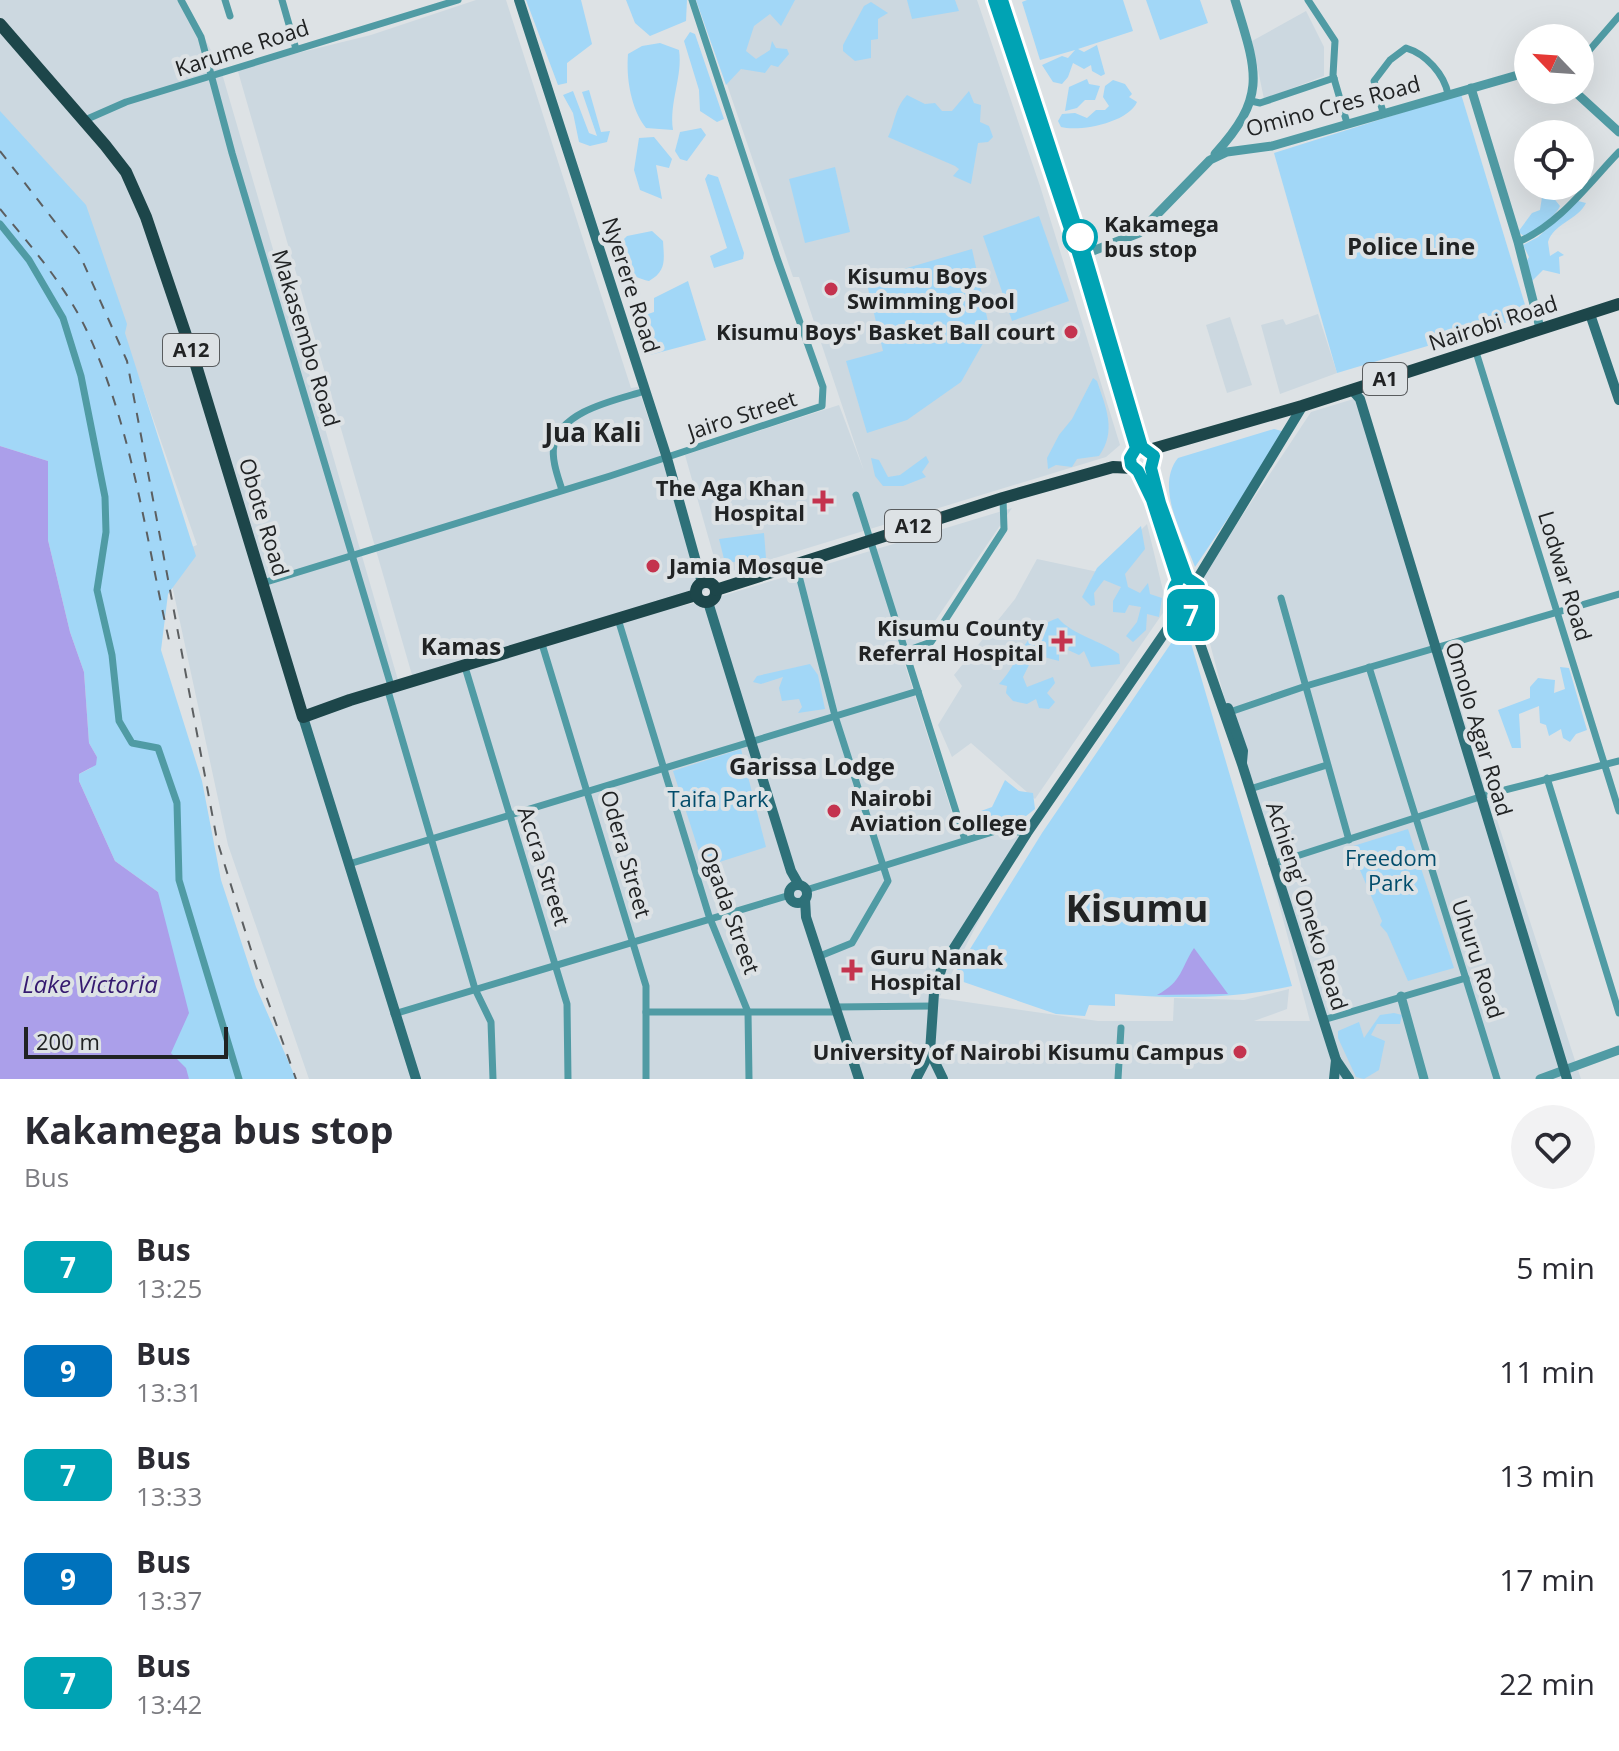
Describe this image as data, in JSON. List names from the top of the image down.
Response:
{
  "streets": {
    "highway": [
      "Nairobi Road",
      "A12",
      "A1",
      "Obote Road"
    ],
    "main road": ["Nyerere Road", "Omolo Agar Road", "Achieng' Oneko Road"],
    "street": [
      "Karume Road",
      "Omino Cres Road",
      "Makasembo Road",
      "Jairo Street",
      "Lodwar Road",
      "Odera Street",
      "Accra Street",
      "Ogada Street",
      "Uhuru Road"
    ]
  },
  "crossings": [
    ["Karume Road", "Makasembo Road"],
    ["Karume Road", "Obote Road"],
    ["Nyerere Road", "A12"],
    ["Nyerere Road", "Jairo Street"],
    ["Nairobi Road", "A12"],
    ["Nairobi Road", "Lodwar Road"],
    ["Nairobi Road", "Omolo Agar Road"],
    ["Makasembo Road", "Jairo Street"],
    ["Jairo Street", "Obote Road"]
  ],
  "districts": [
    "Police Line",
    "Jua Kali",
    "Kamas",
    "Garissa Lodge",
    "Kisumu"
  ],
  "water": ["Lake Victoria"],
  "parks": ["Taifa Park", "Freedom Park"],
  "places": {
    "other": [
      "Kakamega bus stop",
      "Kisumu Boys Swimming Pool",
      "Kisumu Boys' Basket Ball court",
      "Jamia Mosque",
      "Nairobi Aviation College",
      "University of Nairobi Kisumu Campus"
    ],
    "health": ["The Aga Khan Hospital", "Kisumu County Referral Hospital", "Guru Nanak Hospital"]
  },
  "lines": ["bus line 7"],
  "scale_bar": "200 m",
  "north": "top left",
  "page": {
    "on_map": "7",
    "scale": "200 m",
    "heading": ["Kakamega bus stop", "Bus"],
    "list": [
      {
        "mark": "7",
        "name": "Bus",
        "note": "13:25",
        "value": "5 min"
      },
      {
        "mark": "9",
        "name": "Bus",
        "note": "13:31",
        "value": "11 min"
      },
      {
        "mark": "7",
        "name": "Bus",
        "note": "13:33",
        "value": "13 min"
      },
      {
        "mark": "9",
        "name": "Bus",
        "note": "13:37",
        "value": "17 min"
      },
      {
        "mark": "7",
        "name": "Bus",
        "note": "13:42",
        "value": "22 min"
      }
    ]
  }
}
